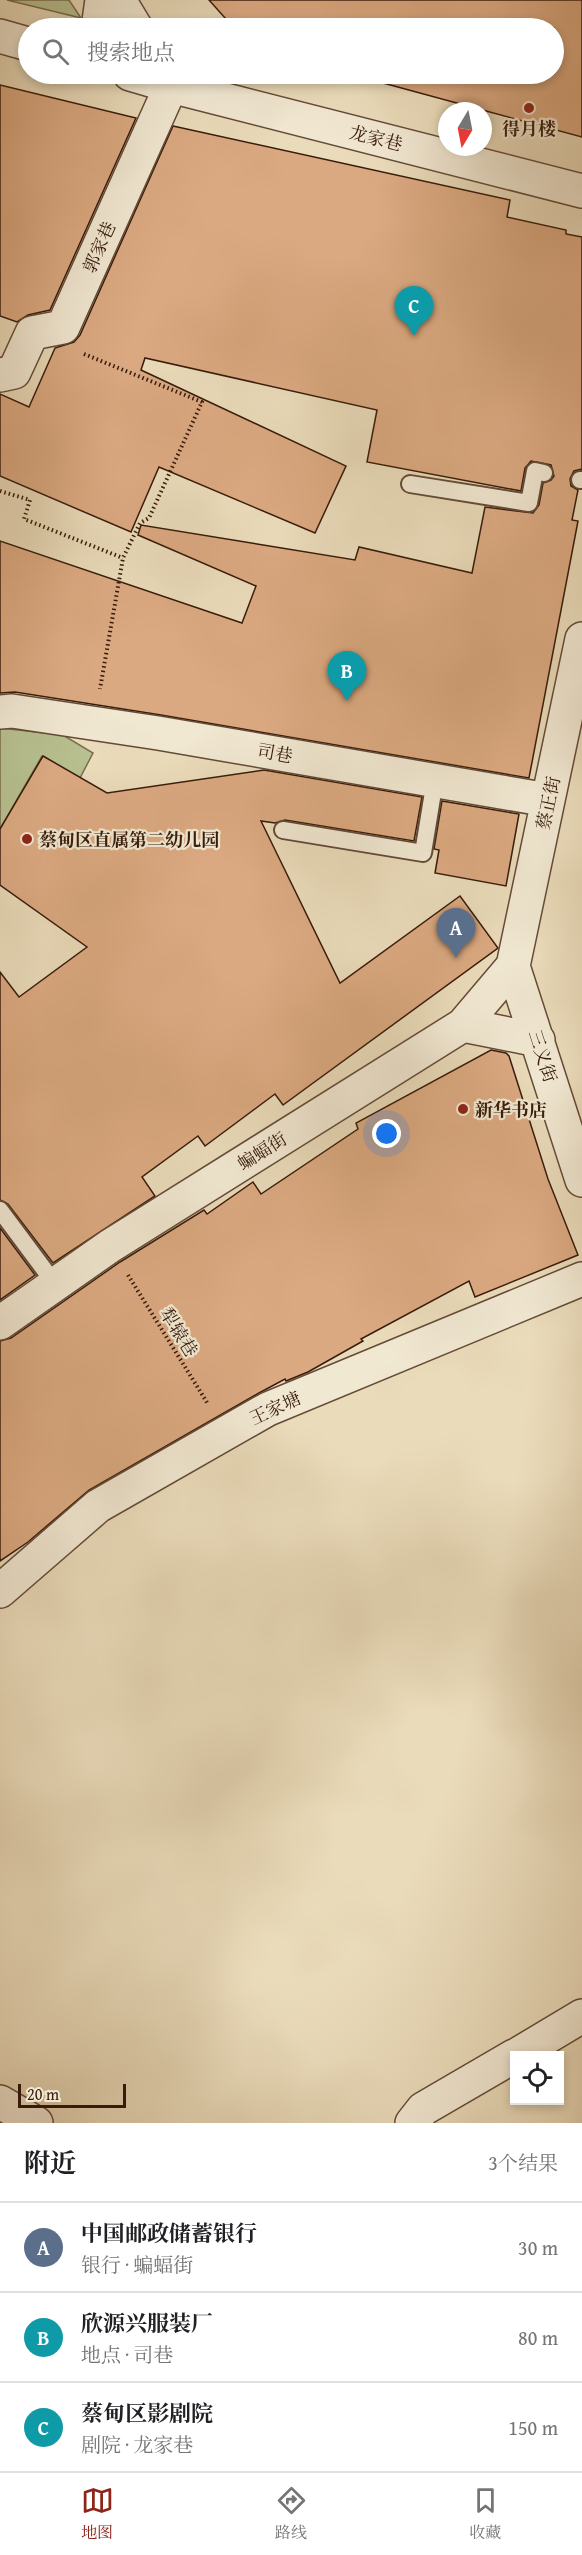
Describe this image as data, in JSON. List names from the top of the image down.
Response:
{
  "streets": {
    "street": [
      "龙家巷",
      "郭家巷",
      "司巷",
      "蔡正街",
      "三义街",
      "蝙蝠街",
      "王家塘"
    ],
    "path": ["犁辕巷"]
  },
  "crossings": [
    ["司巷", "蔡正街"],
    ["蔡正街", "三义街"],
    ["蔡正街", "蝙蝠街"],
    ["三义街", "蝙蝠街"],
    ["蝙蝠街", "犁辕巷"],
    ["犁辕巷", "王家塘"]
  ],
  "places": ["得月楼", "蔡甸区直属第二幼儿园", "新华书店"],
  "scale_bar": "20 m",
  "north": "bottom",
  "page": {
    "search": "搜索地点",
    "pins": ["C", "B", "A"],
    "scale": "20 m",
    "heading": ["附近", "3个结果"],
    "list": [
      {
        "mark": "A",
        "name": "中国邮政储蓄银行",
        "note": "银行 · 蝙蝠街",
        "value": "30 m"
      },
      {
        "mark": "B",
        "name": "欣源兴服装厂",
        "note": "地点 · 司巷",
        "value": "80 m"
      },
      {
        "mark": "C",
        "name": "蔡甸区影剧院",
        "note": "剧院 · 龙家巷",
        "value": "150 m"
      }
    ],
    "nav": ["地图", "路线", "收藏"]
  }
}
